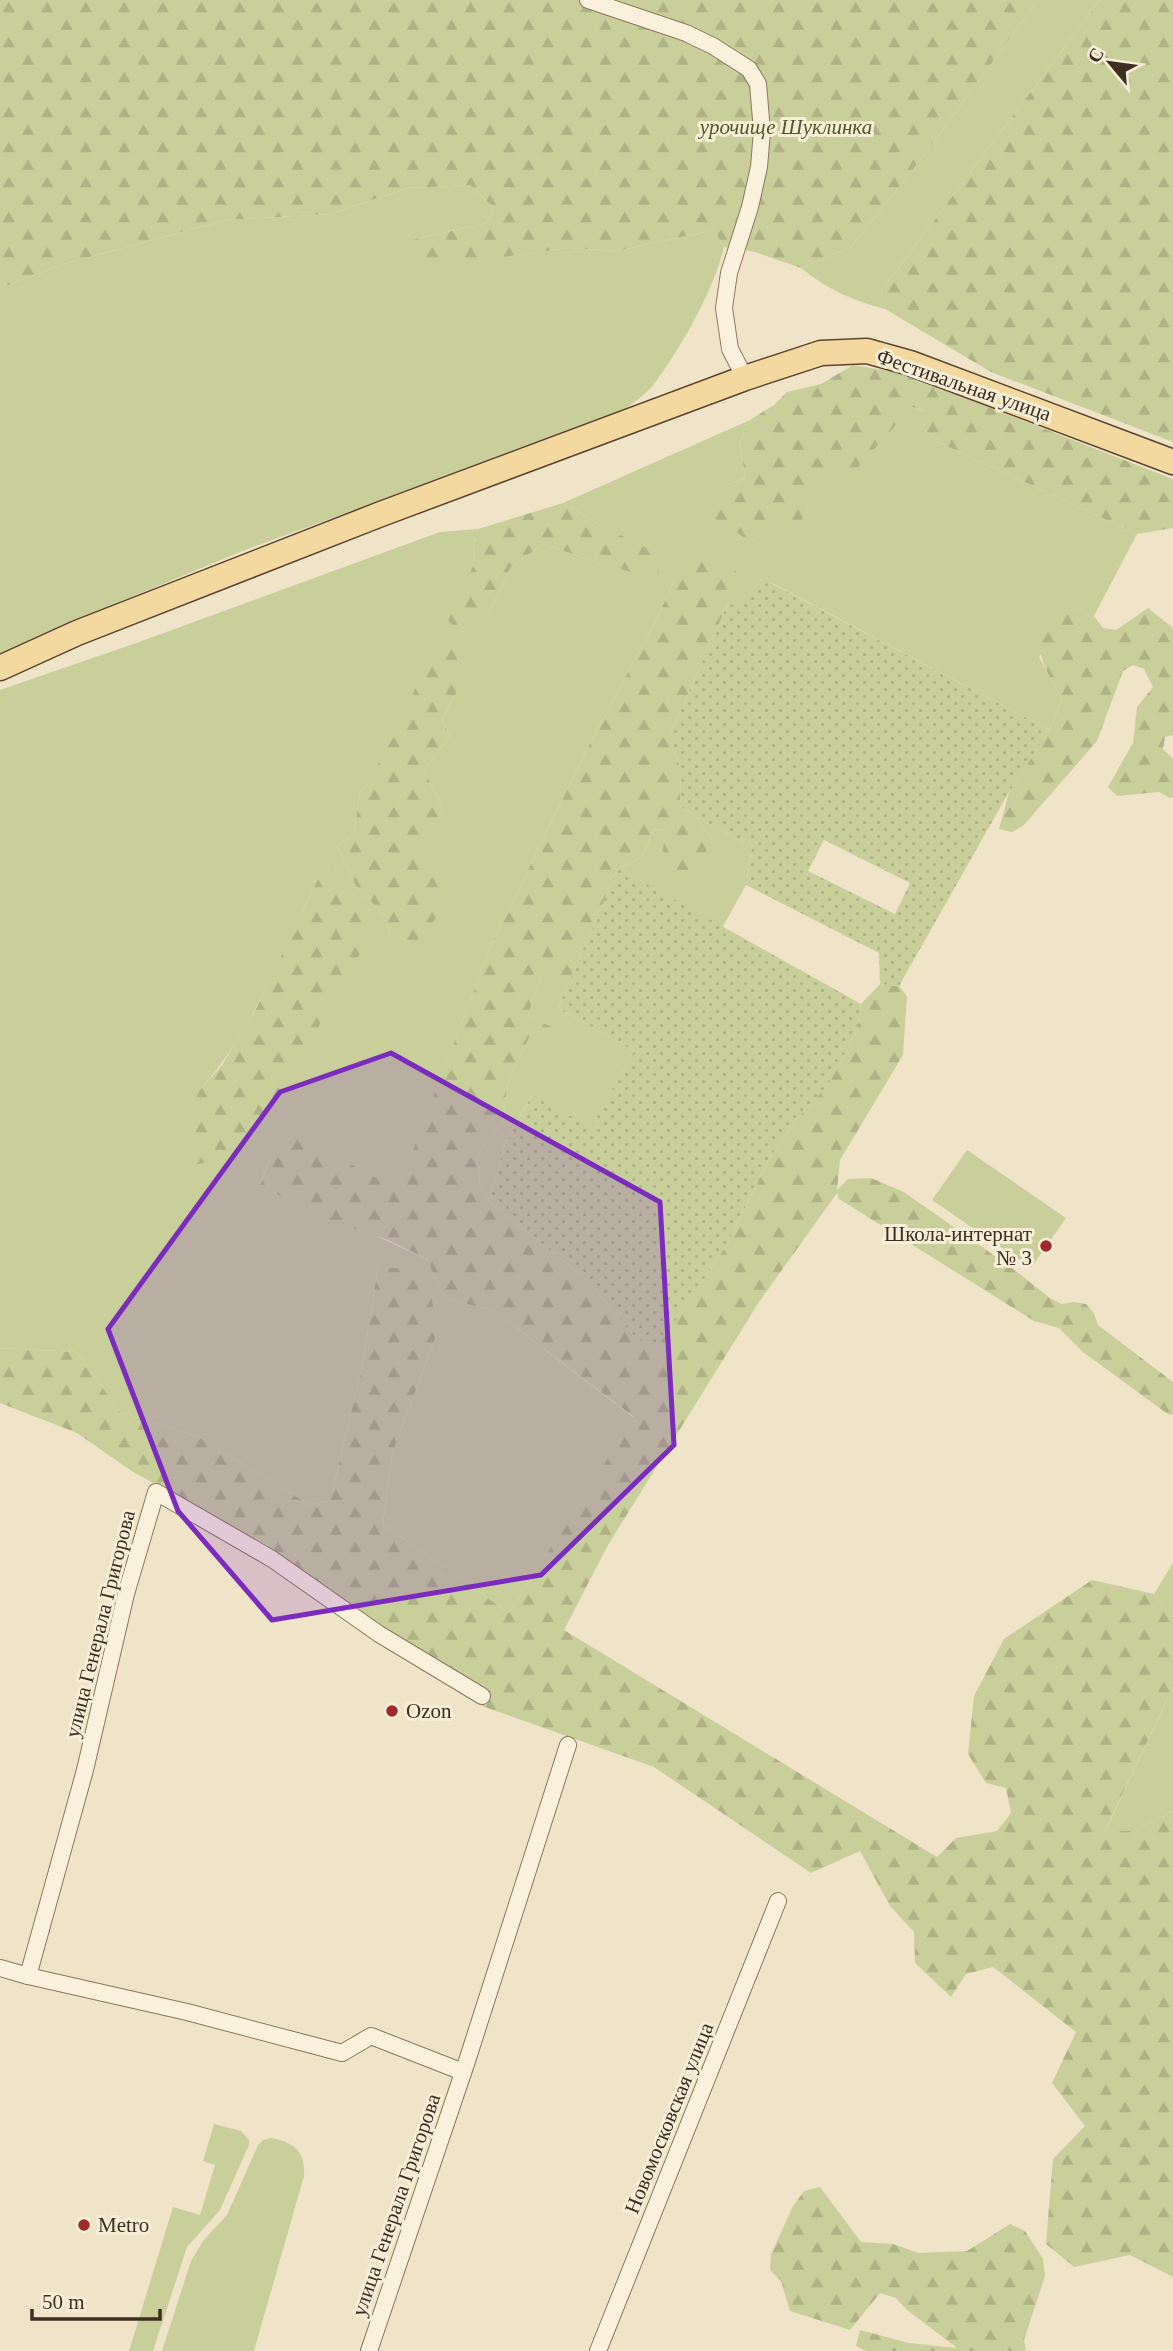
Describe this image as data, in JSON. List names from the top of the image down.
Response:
{
  "streets": {
    "main road": ["Фестивальная улица"],
    "street": ["улица Генерала Григорова", "Новомосковская улица"]
  },
  "parks": ["урочище Шуклинка"],
  "places": ["Школа-интернат № 3", "Ozon", "Metro"],
  "scale_bar": "50 m",
  "north": "top left"
}
